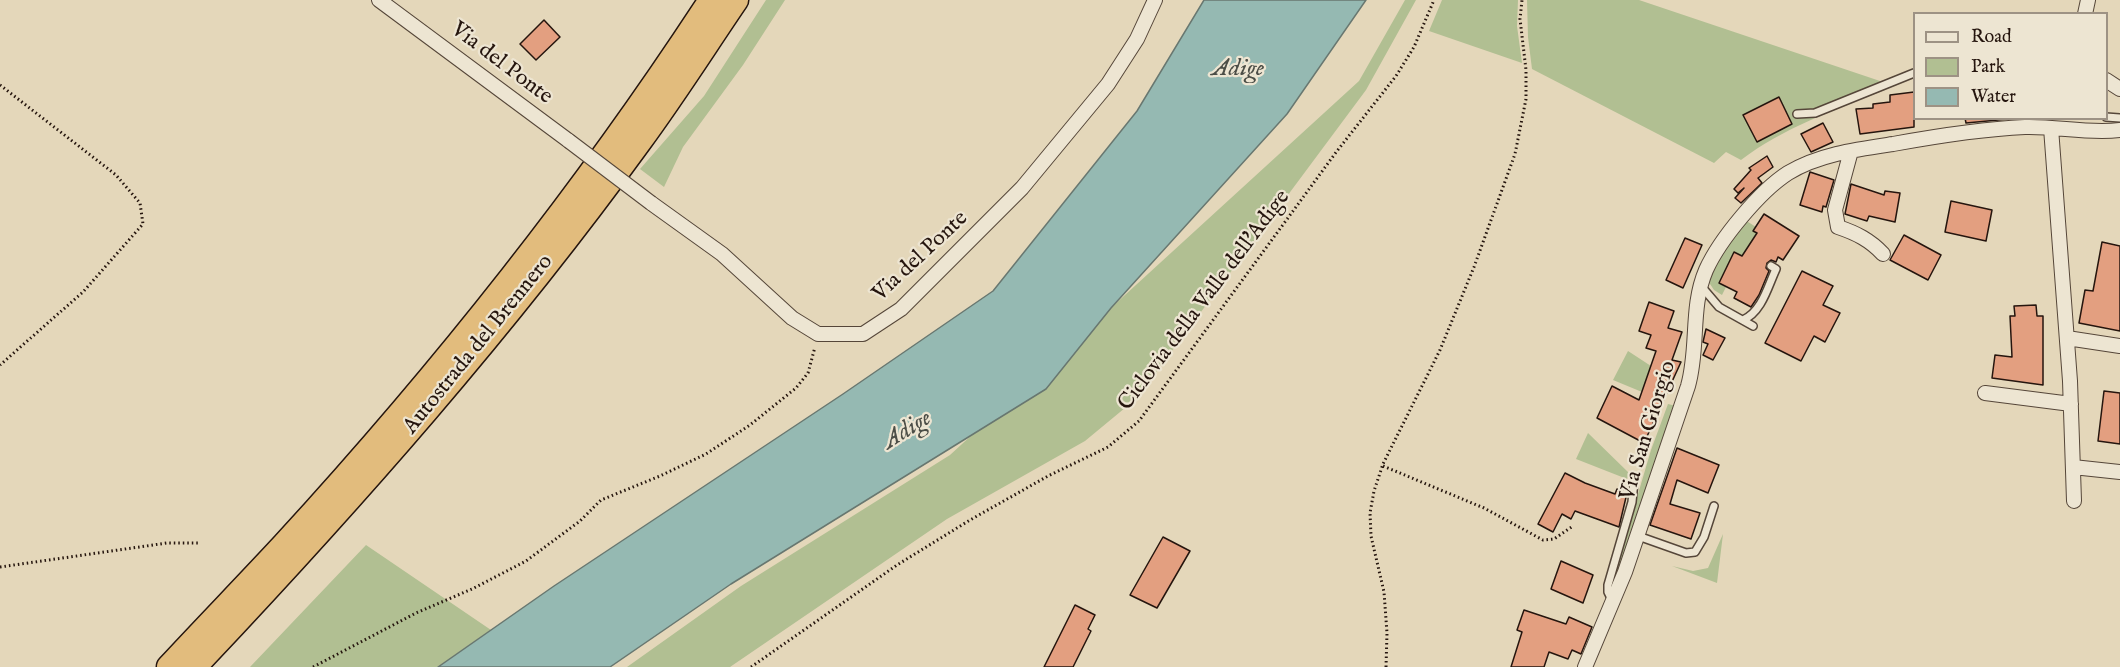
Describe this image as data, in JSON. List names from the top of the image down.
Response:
{
  "streets": {
    "highway": ["Autostrada del Brennero"],
    "street": ["Via del Ponte", "Via San Giorgio"],
    "path": ["Ciclovia della Valle dell'Adige"]
  },
  "water": ["Adige"],
  "legend": ["Road", "Park", "Water"]
}
